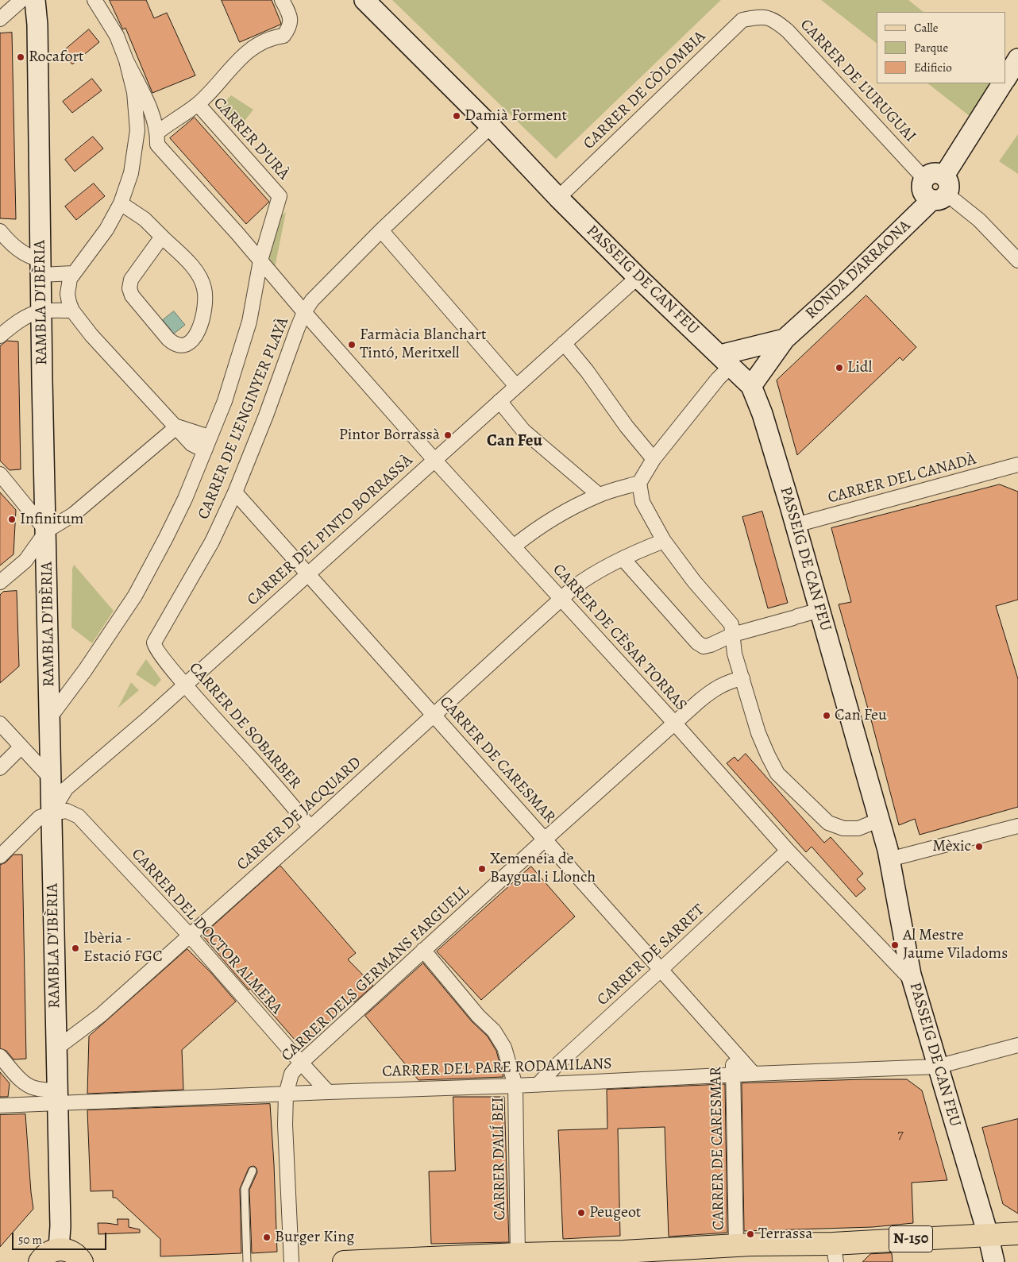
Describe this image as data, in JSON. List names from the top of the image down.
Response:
{
  "streets": {
    "main road": ["N-150"],
    "street": [
      "CARRER DE L'URUGUAI",
      "CARRER DE CÒLOMBIA",
      "CARRER D'URÀ",
      "RONDA D'ARRAONA",
      "PASSEIG DE CAN FEU",
      "RAMBLA D'IBÈRIA",
      "CARRER DE L'ENGINYER PLAYÀ",
      "CARRER DEL CANADÀ",
      "CARRER DEL PINTO BORRASSÀ",
      "CARRER DE CÈSAR TORRAS",
      "CARRER DE SOBARBER",
      "CARRER DE CARESMAR",
      "CARRER DE JACQUARD",
      "CARRER DEL DOCTOR ALMERA",
      "CARRER DE SARRET",
      "CARRER DELS GERMANS FARGUELL",
      "CARRER DEL PARE RODAMILANS",
      "CARRER D'ALÍ BEI"
    ]
  },
  "crossings": [
    ["CARRER DE L'URUGUAI", "CARRER DE CÒLOMBIA"],
    ["CARRER DE CÒLOMBIA", "PASSEIG DE CAN FEU"],
    ["CARRER D'URÀ", "CARRER DE CÈSAR TORRAS"],
    ["RONDA D'ARRAONA", "PASSEIG DE CAN FEU"],
    ["PASSEIG DE CAN FEU", "CARRER DE L'ENGINYER PLAYÀ"],
    ["PASSEIG DE CAN FEU", "CARRER DEL CANADÀ"],
    ["PASSEIG DE CAN FEU", "CARRER DEL PINTO BORRASSÀ"],
    ["PASSEIG DE CAN FEU", "CARRER DE CÈSAR TORRAS"],
    ["PASSEIG DE CAN FEU", "CARRER DEL PARE RODAMILANS"],
    ["PASSEIG DE CAN FEU", "N-150"],
    ["RAMBLA D'IBÈRIA", "CARRER DEL PINTO BORRASSÀ"],
    ["RAMBLA D'IBÈRIA", "CARRER DE JACQUARD"],
    ["RAMBLA D'IBÈRIA", "CARRER DEL DOCTOR ALMERA"],
    ["RAMBLA D'IBÈRIA", "CARRER DEL PARE RODAMILANS"],
    ["CARRER DE L'ENGINYER PLAYÀ", "CARRER DE CÈSAR TORRAS"],
    ["CARRER DE L'ENGINYER PLAYÀ", "CARRER DE SOBARBER"],
    ["CARRER DE L'ENGINYER PLAYÀ", "CARRER DE CARESMAR"],
    ["CARRER DEL PINTO BORRASSÀ", "CARRER DE CÈSAR TORRAS"],
    ["CARRER DEL PINTO BORRASSÀ", "CARRER DE SOBARBER"],
    ["CARRER DEL PINTO BORRASSÀ", "CARRER DE CARESMAR"],
    ["CARRER DEL PINTO BORRASSÀ", "CARRER DEL DOCTOR ALMERA"],
    ["CARRER DE CÈSAR TORRAS", "CARRER DE JACQUARD"],
    ["CARRER DE CÈSAR TORRAS", "CARRER DE SARRET"],
    ["CARRER DE CÈSAR TORRAS", "CARRER DELS GERMANS FARGUELL"],
    ["CARRER DE SOBARBER", "CARRER DE JACQUARD"],
    ["CARRER DE CARESMAR", "CARRER DE JACQUARD"],
    ["CARRER DE CARESMAR", "CARRER DE SARRET"],
    ["CARRER DE CARESMAR", "CARRER DELS GERMANS FARGUELL"],
    ["CARRER DE CARESMAR", "CARRER DEL PARE RODAMILANS"],
    ["CARRER DE CARESMAR", "N-150"],
    ["CARRER DE JACQUARD", "CARRER DEL DOCTOR ALMERA"],
    ["CARRER DEL DOCTOR ALMERA", "CARRER DELS GERMANS FARGUELL"],
    ["CARRER DEL DOCTOR ALMERA", "CARRER DEL PARE RODAMILANS"],
    ["CARRER DE SARRET", "CARRER DEL PARE RODAMILANS"],
    ["CARRER DELS GERMANS FARGUELL", "CARRER DEL PARE RODAMILANS"],
    ["CARRER DELS GERMANS FARGUELL", "CARRER D'ALÍ BEI"],
    ["CARRER DEL PARE RODAMILANS", "CARRER D'ALÍ BEI"],
    ["CARRER D'ALÍ BEI", "N-150"]
  ],
  "districts": ["Can Feu"],
  "places": [
    "Rocafort",
    "Damià Forment",
    "Farmàcia Blanchart Tintó, Meritxell",
    "Lidl",
    "Pintor Borrassà",
    "Infinitum",
    "Can Feu",
    "Mèxic",
    "Xemeneia de Baygual i Llonch",
    "Al Mestre Jaume Viladoms",
    "Ibèria - Estació FGC",
    "Peugeot",
    "Terrassa",
    "Burger King"
  ],
  "house_numbers": ["7"],
  "legend": ["Calle", "Parque", "Edificio"],
  "scale_bar": "50 m"
}
